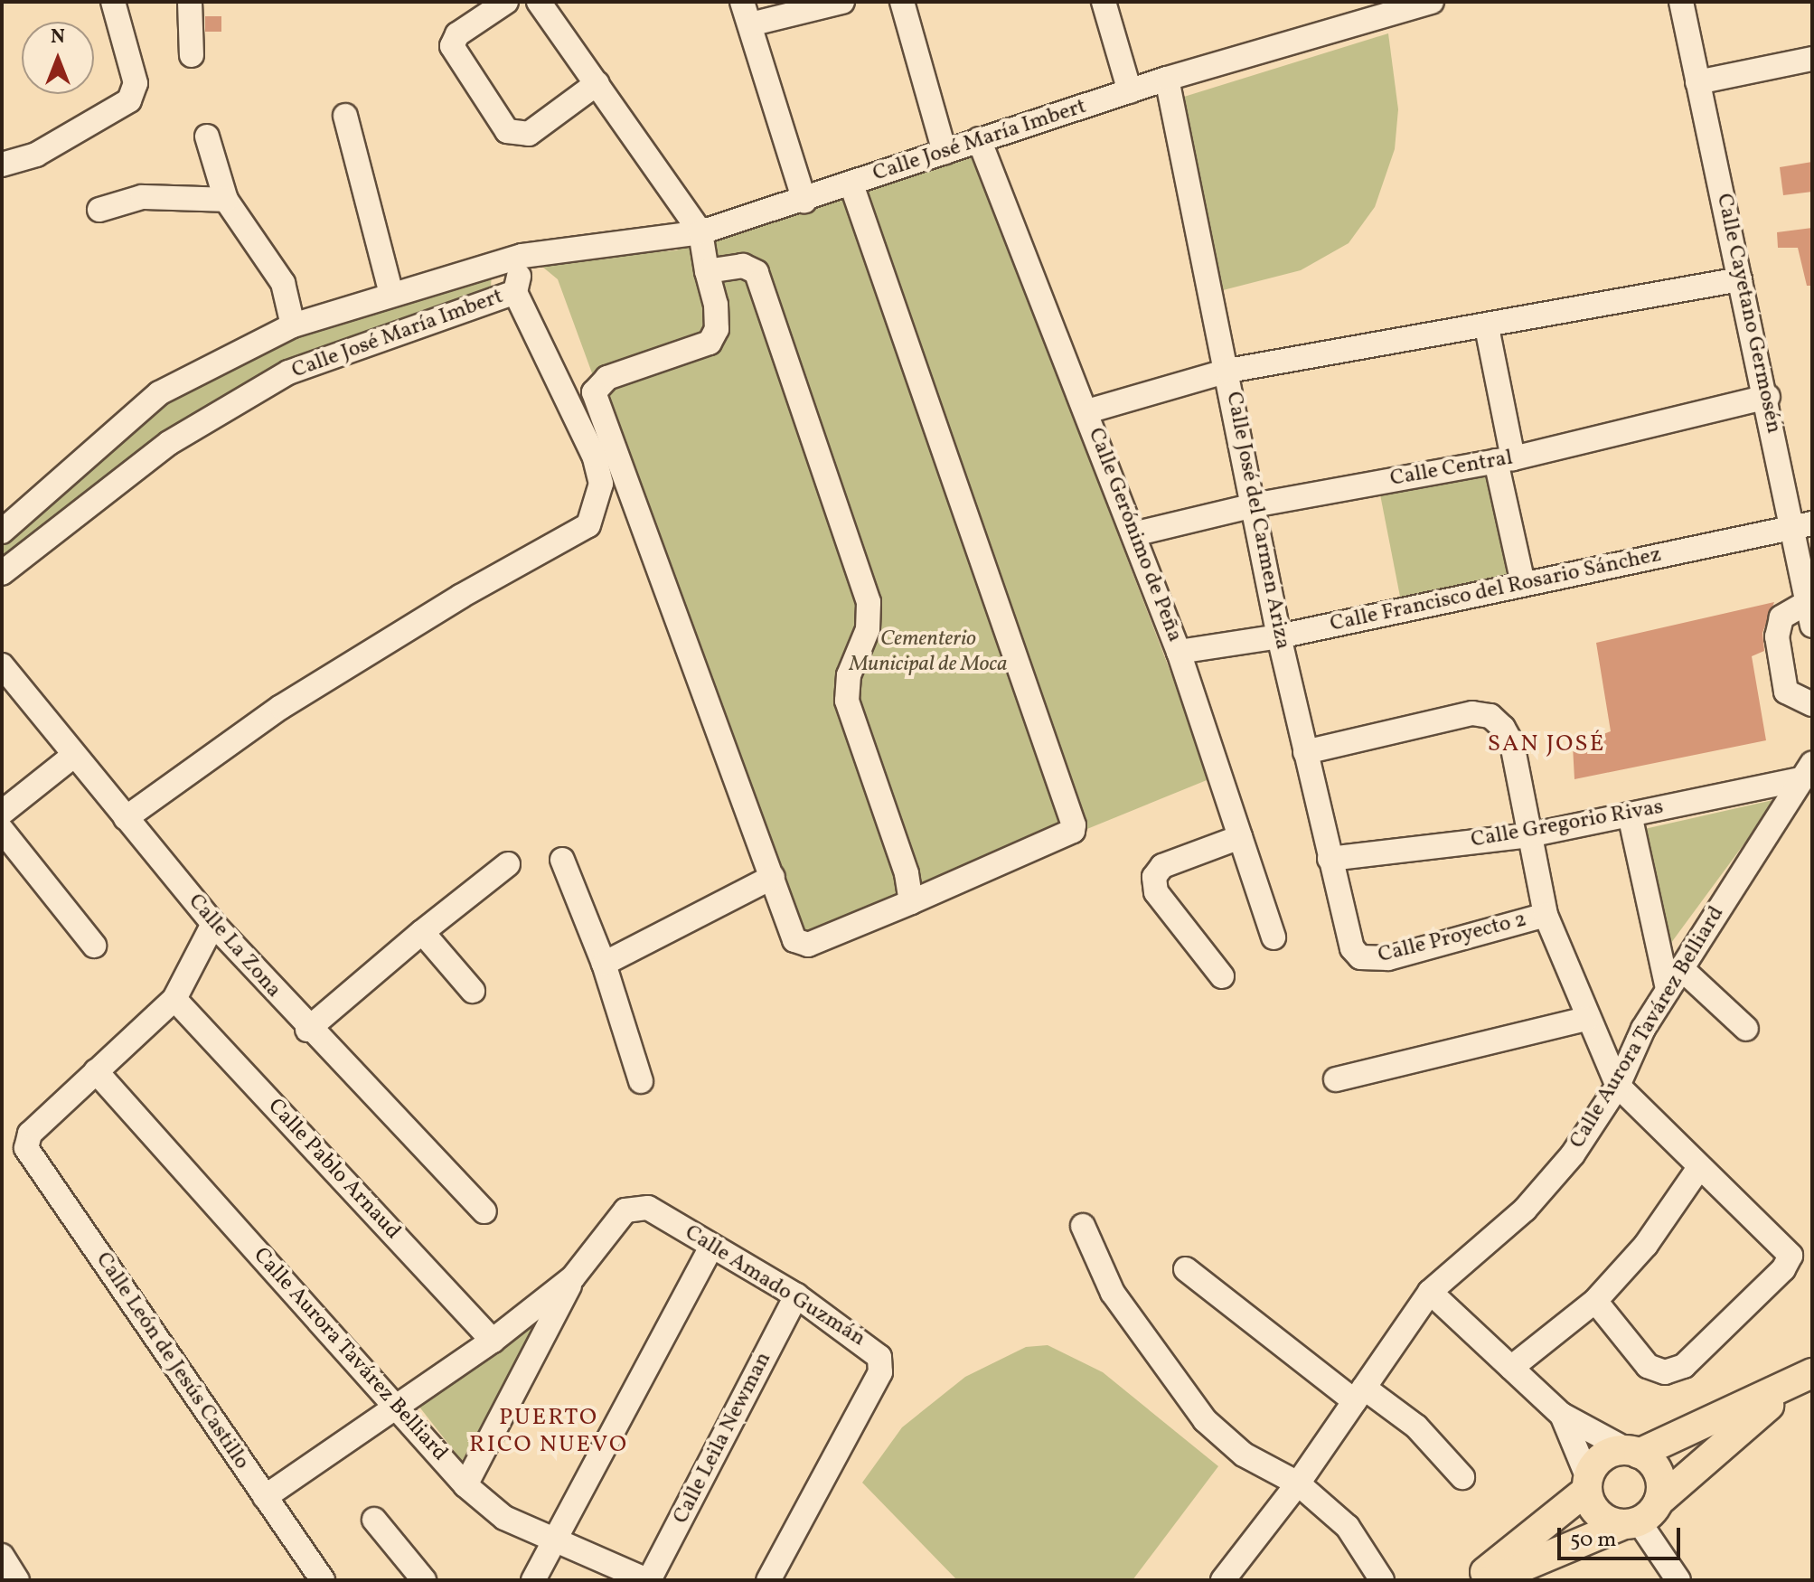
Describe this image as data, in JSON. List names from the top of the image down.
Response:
{
  "streets": {
    "street": [
      "Calle José María Imbert",
      "Calle Cayetano Germosén",
      "Calle Central",
      "Calle José del Carmen Ariza",
      "Calle Gerónimo de Peña",
      "Calle Francisco del Rosario Sánchez",
      "Calle Gregorio Rivas",
      "Calle Proyecto 2",
      "Calle La Zona",
      "Calle Aurora Tavárez Belliard",
      "Calle Pablo Arnaud",
      "Calle Amado Guzmán",
      "Calle León de Jesús Castillo",
      "Calle Leila Newman"
    ]
  },
  "crossings": [
    ["Calle José María Imbert", "Calle José del Carmen Ariza"],
    ["Calle José María Imbert", "Calle Gerónimo de Peña"],
    ["Calle Cayetano Germosén", "Calle Central"],
    ["Calle Cayetano Germosén", "Calle Francisco del Rosario Sánchez"],
    ["Calle Central", "Calle José del Carmen Ariza"],
    ["Calle Central", "Calle Gerónimo de Peña"],
    ["Calle José del Carmen Ariza", "Calle Francisco del Rosario Sánchez"],
    ["Calle José del Carmen Ariza", "Calle Gregorio Rivas"],
    ["Calle José del Carmen Ariza", "Calle Proyecto 2"],
    ["Calle Gerónimo de Peña", "Calle Francisco del Rosario Sánchez"],
    ["Calle Gregorio Rivas", "Calle Aurora Tavárez Belliard"],
    ["Calle Aurora Tavárez Belliard", "Calle León de Jesús Castillo"],
    ["Calle Aurora Tavárez Belliard", "Calle Leila Newman"],
    ["Calle Amado Guzmán", "Calle Leila Newman"]
  ],
  "districts": ["SAN JOSÉ", "PUERTO RICO NUEVO"],
  "parks": ["Cementerio Municipal de Moca"],
  "scale_bar": "50 m",
  "north": "top"
}
